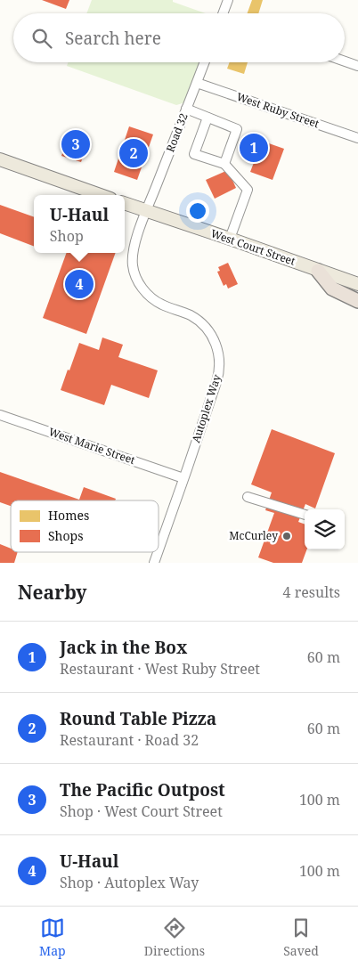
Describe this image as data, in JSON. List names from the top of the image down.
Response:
{
  "streets": {
    "main road": ["West Court Street"],
    "street": [
      "West Ruby Street",
      "Road 32",
      "Autoplex Way",
      "West Marie Street"
    ]
  },
  "crossings": [
    ["West Ruby Street", "Road 32"],
    ["Road 32", "West Court Street"],
    ["Road 32", "Autoplex Way"],
    ["West Court Street", "Autoplex Way"],
    ["Autoplex Way", "West Marie Street"]
  ],
  "places": ["McCurley"],
  "legend": ["Homes", "Shops"],
  "page": {
    "search": "Search here",
    "pins": [
      "3",
      "1",
      "2",
      "4"
    ],
    "popup": ["U-Haul", "Shop"],
    "heading": ["Nearby", "4 results"],
    "list": [
      {
        "mark": "1",
        "name": "Jack in the Box",
        "note": "Restaurant · West Ruby Street",
        "value": "60 m"
      },
      {
        "mark": "2",
        "name": "Round Table Pizza",
        "note": "Restaurant · Road 32",
        "value": "60 m"
      },
      {
        "mark": "3",
        "name": "The Pacific Outpost",
        "note": "Shop · West Court Street",
        "value": "100 m"
      },
      {
        "mark": "4",
        "name": "U-Haul",
        "note": "Shop · Autoplex Way",
        "value": "100 m"
      }
    ],
    "nav": ["Map", "Directions", "Saved"]
  }
}
